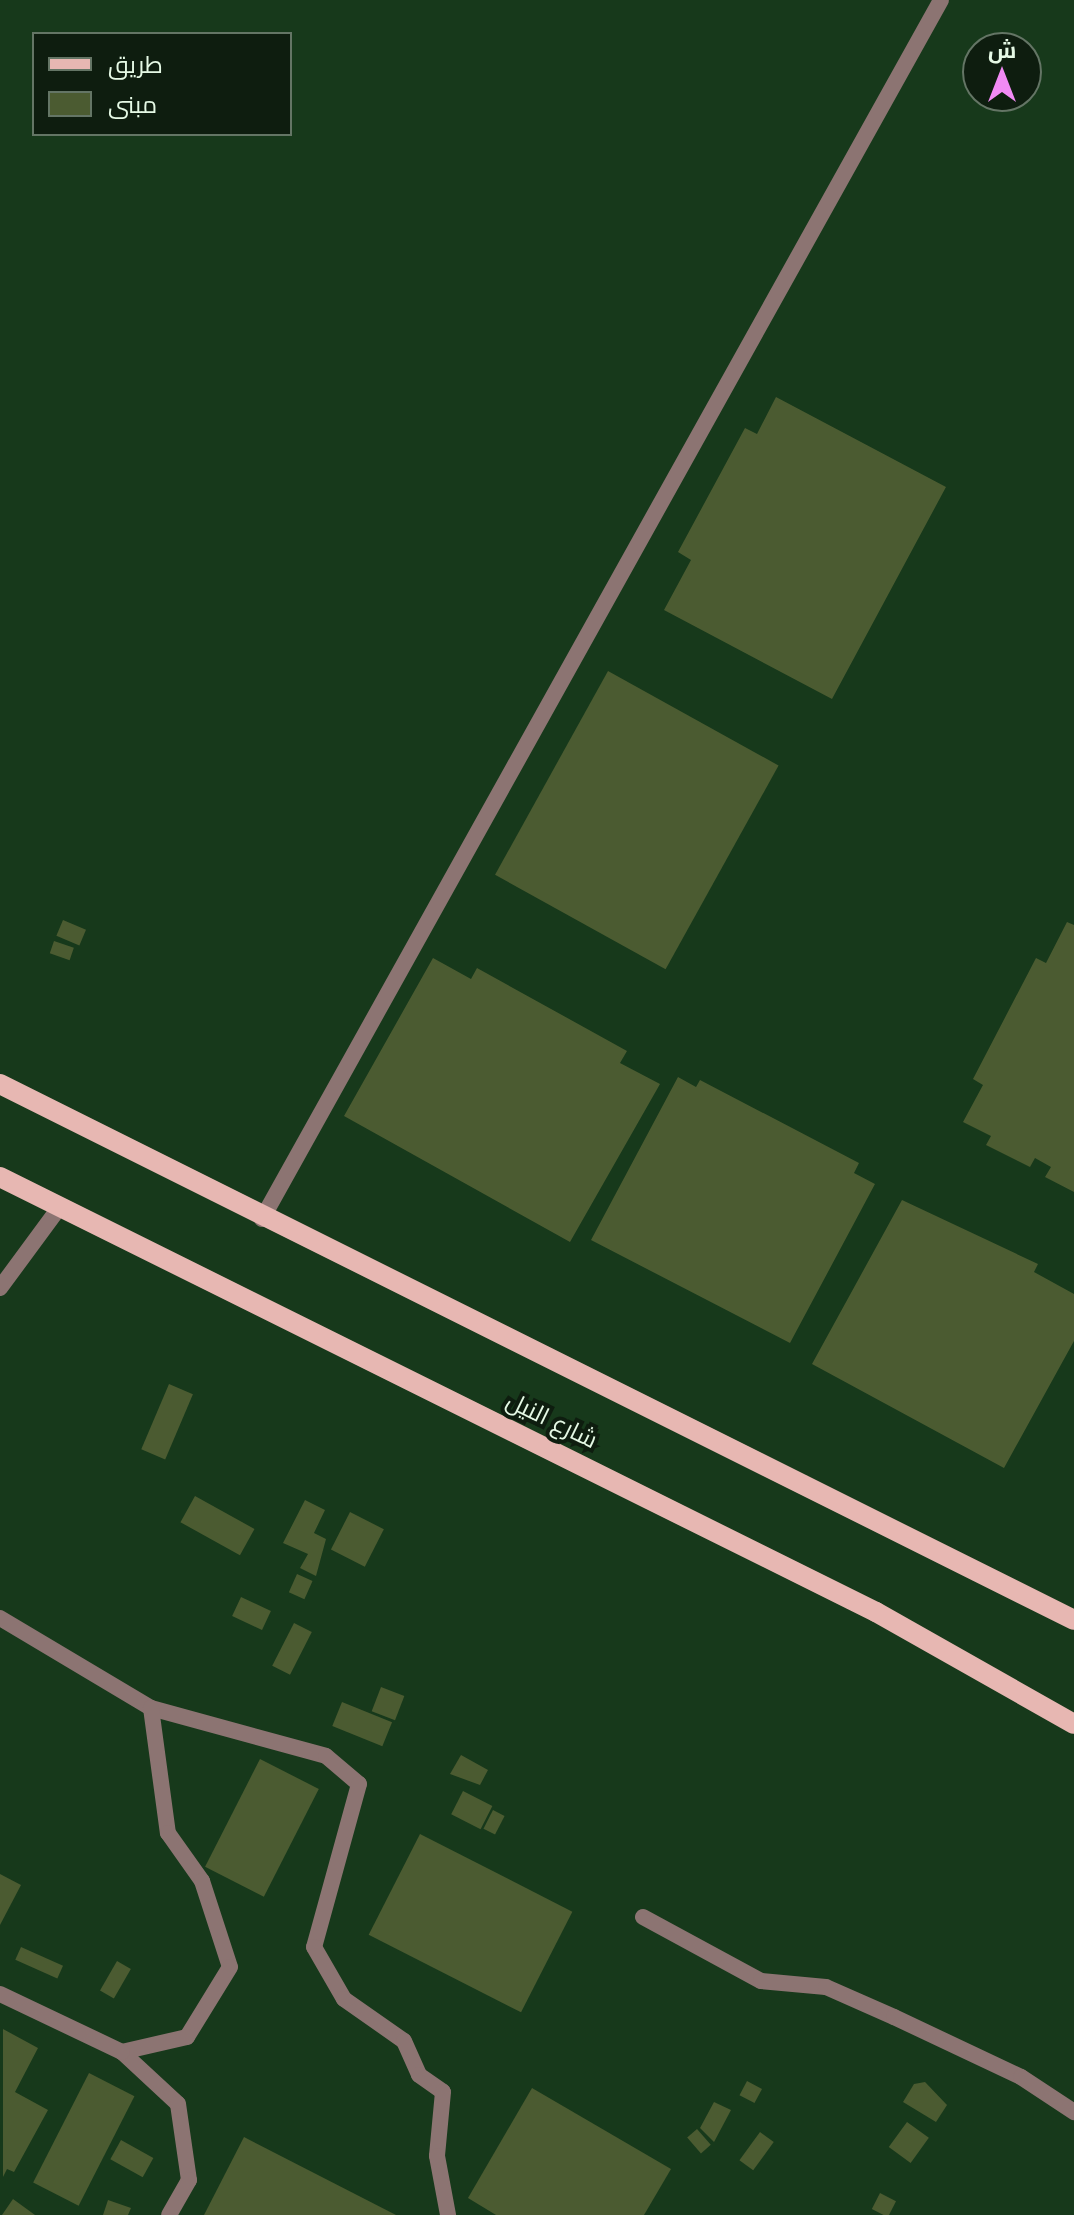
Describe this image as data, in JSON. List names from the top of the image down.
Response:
{
  "streets": {
    "main road": ["شارع النيل"]
  },
  "legend": ["طريق", "مبنى"],
  "north": "top"
}
